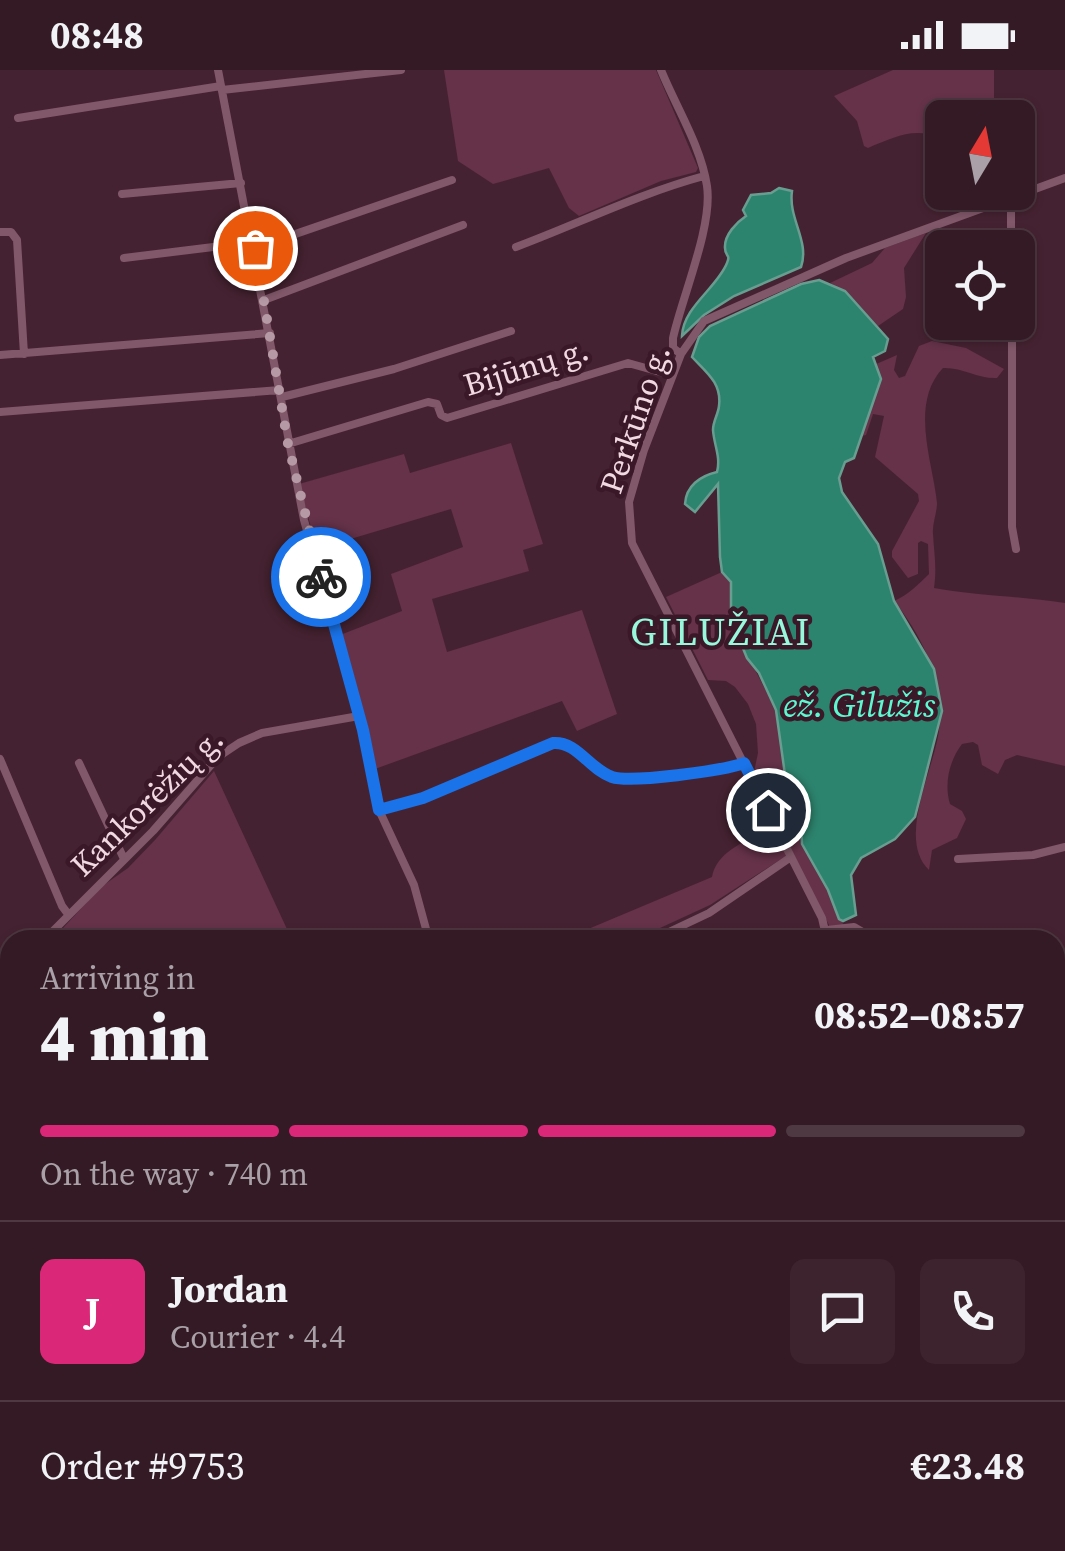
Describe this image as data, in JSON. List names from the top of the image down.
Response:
{
  "streets": {
    "street": ["Bijūnų g.", "Perkūno g.", "Kankorėžių g."]
  },
  "crossings": [
    ["Bijūnų g.", "Perkūno g."]
  ],
  "districts": ["GILUŽIAI"],
  "water": ["ež. Gilužis"],
  "north": "top",
  "page": {
    "status": "08:48",
    "heading": ["4 min", "Arriving in", "08:52–08:57"],
    "panel": [
      "Jordan",
      "Courier · 4.4",
      "Order #9753",
      "€23.48"
    ],
    "bar": "On the way · 740 m",
    "round": "J"
  }
}
